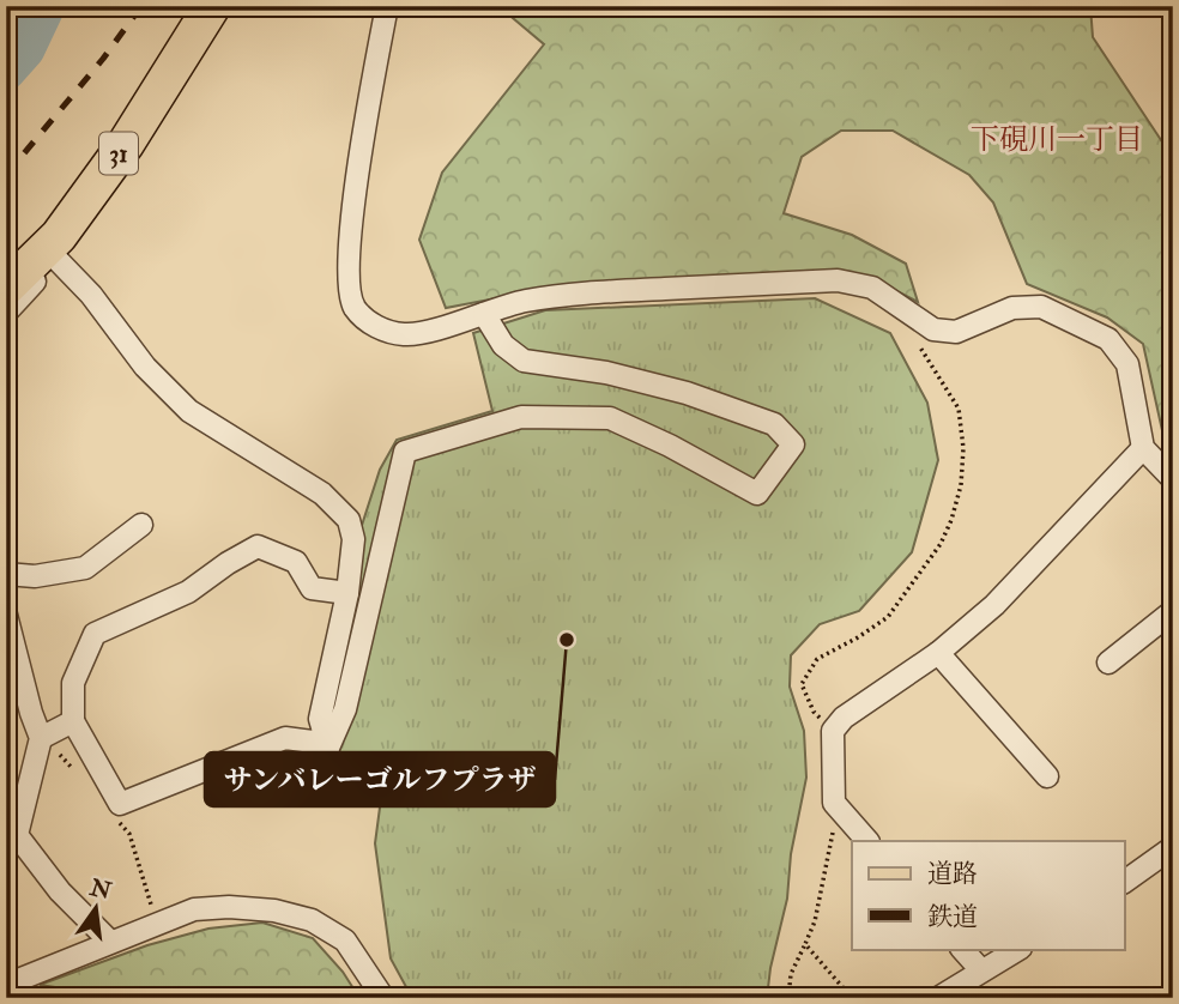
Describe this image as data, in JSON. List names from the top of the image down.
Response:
{
  "streets": {
    "main road": ["31"]
  },
  "districts": ["下硯川一丁目"],
  "places": ["サンバレーゴルフプラザ"],
  "legend": ["道路", "鉄道"],
  "north": "top"
}
